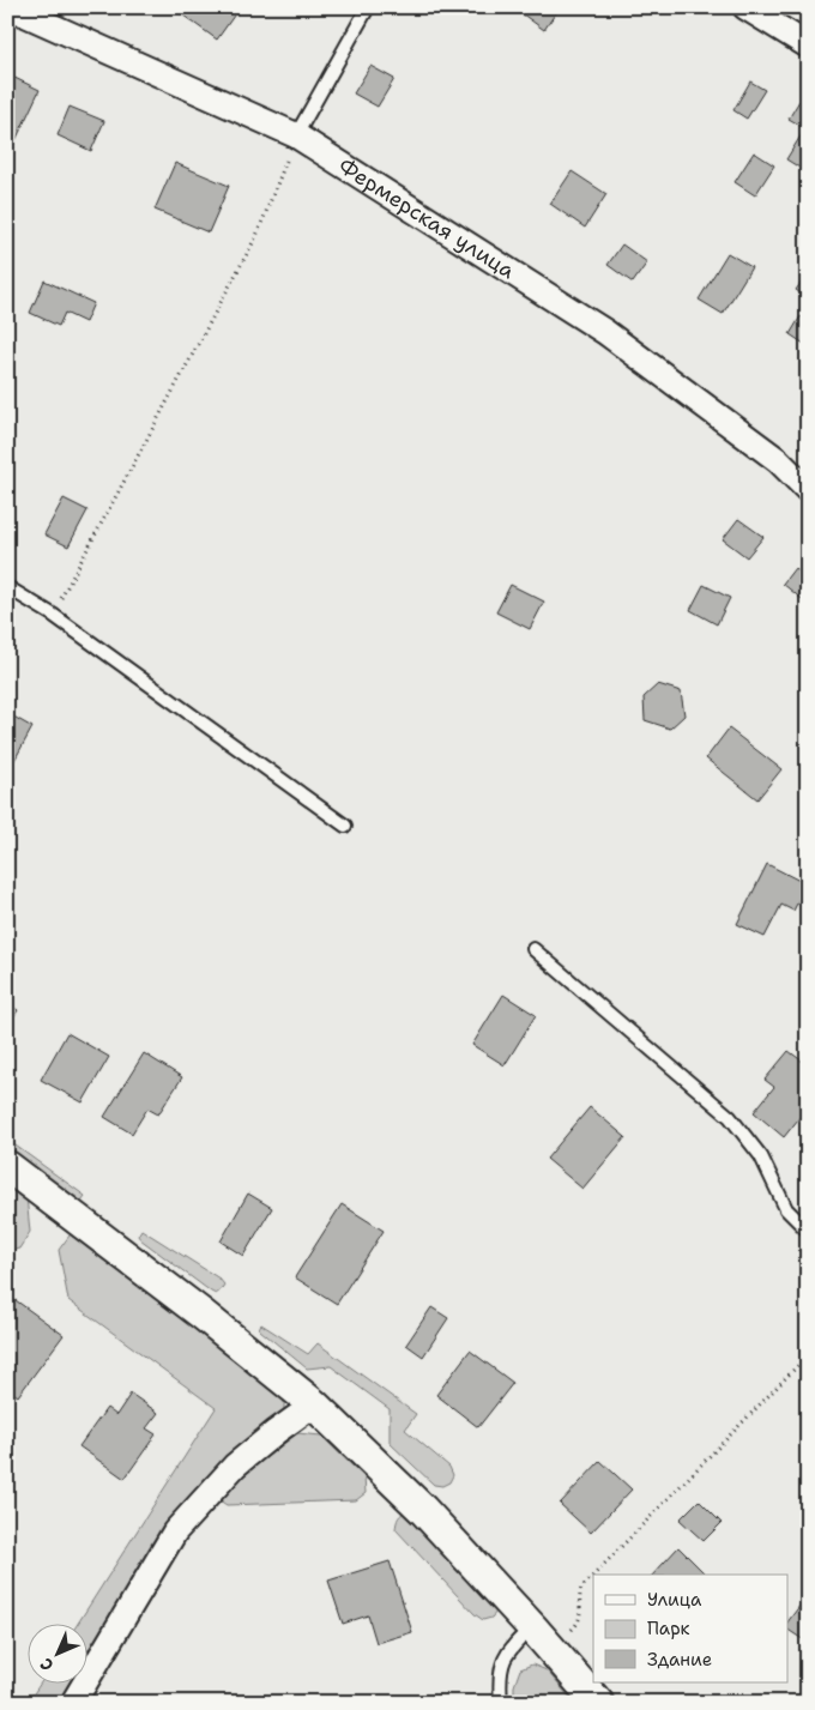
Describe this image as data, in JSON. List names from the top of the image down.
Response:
{
  "streets": {
    "street": ["Фермерская улица"]
  },
  "legend": ["Улица", "Парк", "Здание"],
  "north": "bottom left"
}
